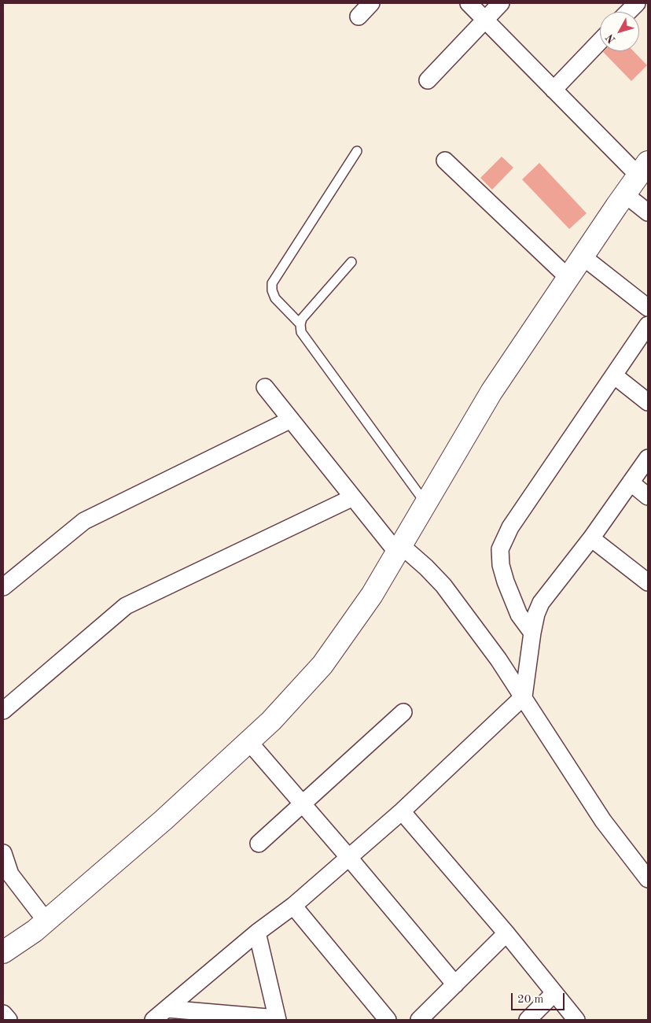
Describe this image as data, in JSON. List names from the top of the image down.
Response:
{
  "scale_bar": "20 m",
  "north": "bottom left"
}
